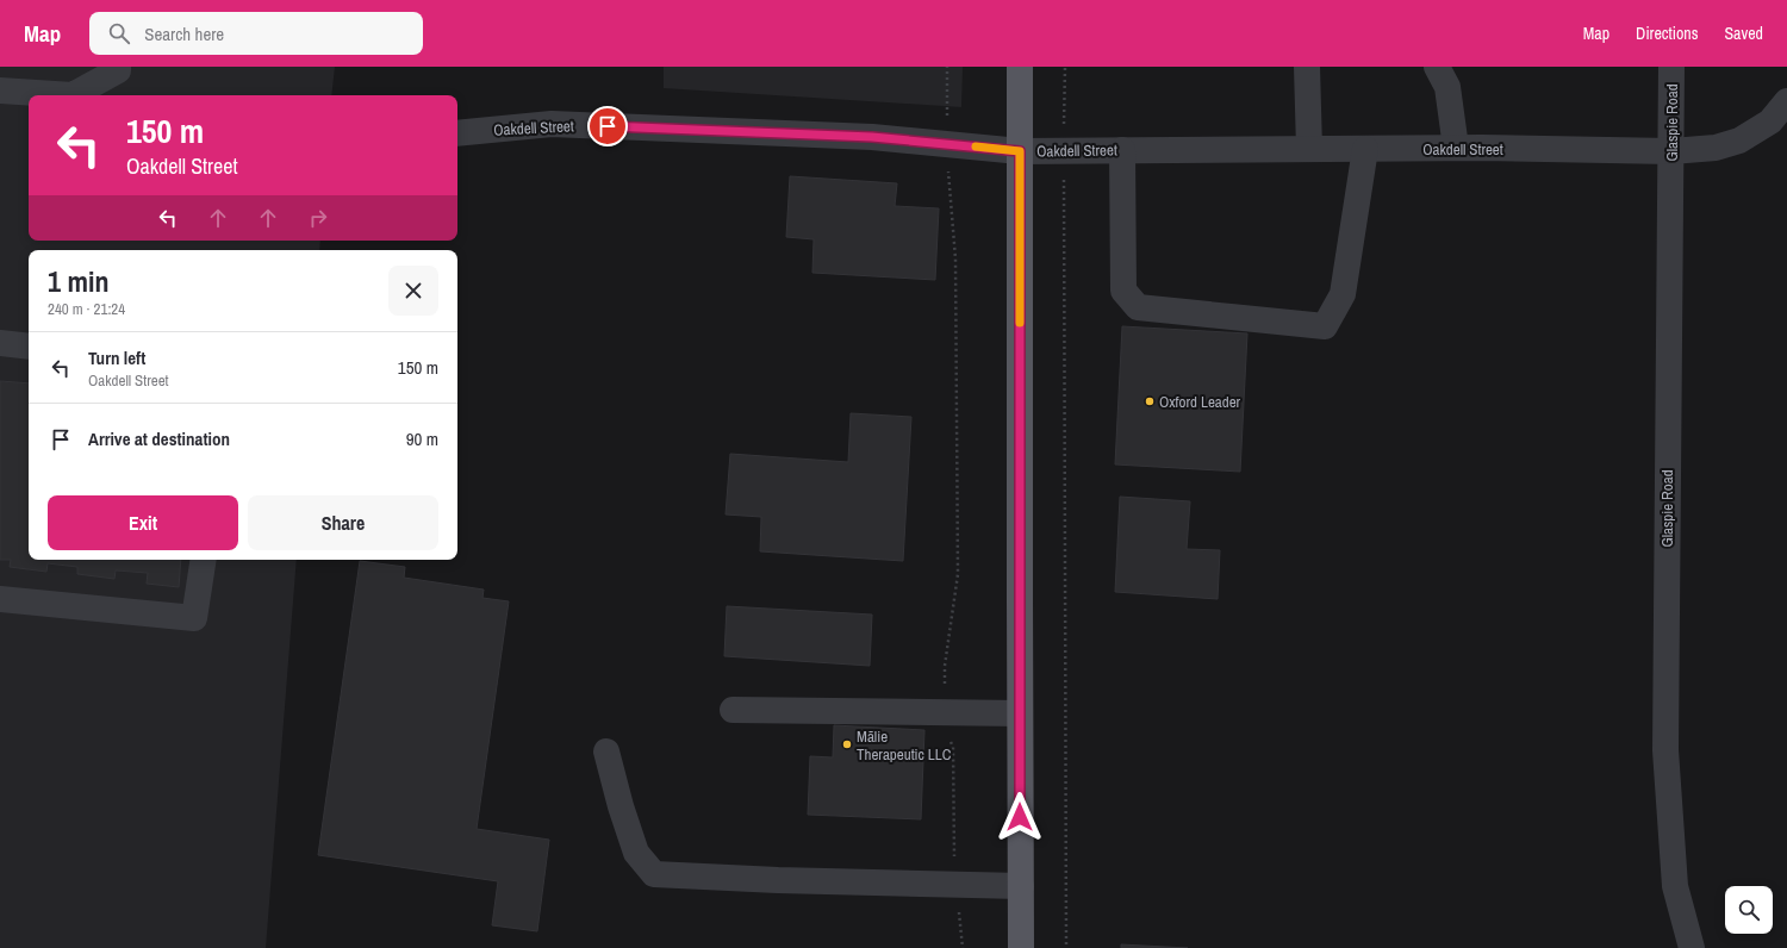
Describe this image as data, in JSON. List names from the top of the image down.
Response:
{
  "streets": {
    "street": ["Glaspie Road", "Oakdell Street"]
  },
  "crossings": [
    ["Glaspie Road", "Oakdell Street"]
  ],
  "places": ["Oxford Leader", "Mālie Therapeutic LLC"],
  "page": {
    "header": "Map",
    "search": "Search here",
    "nav": ["Map", "Directions", "Saved"],
    "turn": ["150 m", "Oakdell Street"],
    "heading": ["1 min", "240 m · 21:24"],
    "list": [
      {
        "name": "Turn left",
        "note": "Oakdell Street",
        "value": "150 m"
      },
      {
        "name": "Arrive at destination",
        "value": "90 m"
      }
    ],
    "buttons": ["Exit", "Share"]
  }
}
